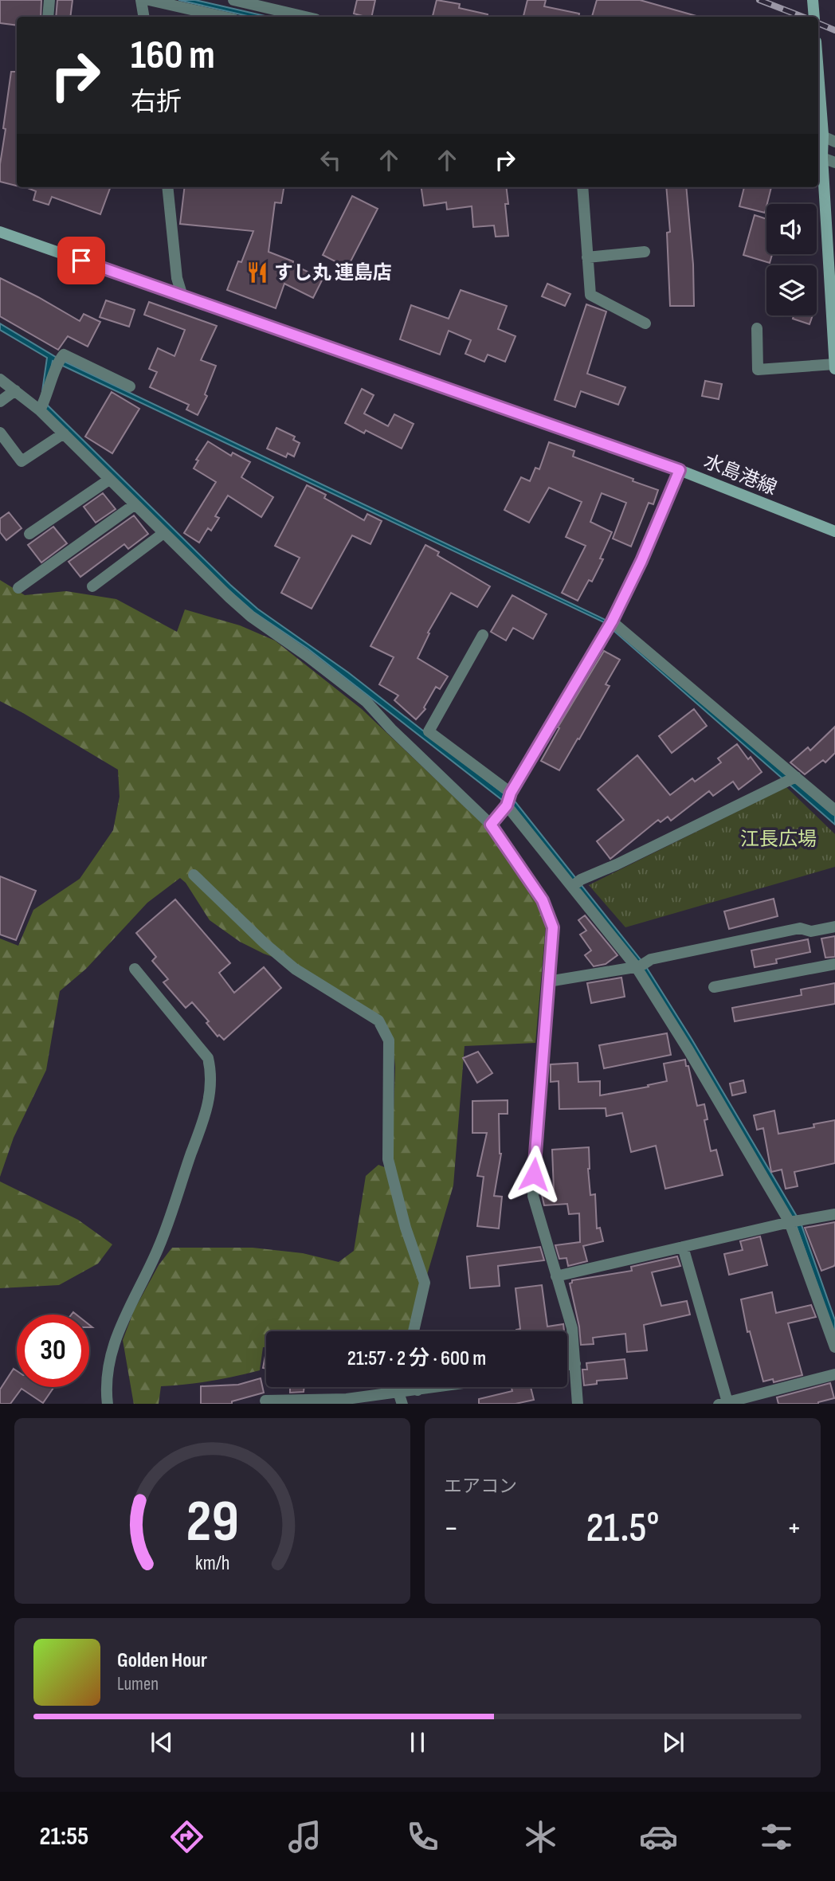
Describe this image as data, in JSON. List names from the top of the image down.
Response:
{
  "streets": {
    "main road": ["水島港線"]
  },
  "parks": ["江長広場"],
  "places": {
    "restaurant": ["すし丸 連島店"]
  },
  "page": {
    "turn": ["160 m", "右折"],
    "limit": "30",
    "trip": "21:57 · 2 分 · 600 m",
    "tile": "エアコン",
    "heat": ["−", "21.5°", "+"],
    "song": ["Golden Hour", "Lumen"],
    "tabs": "21:55",
    "gauge": ["29", "km/h"]
  }
}
